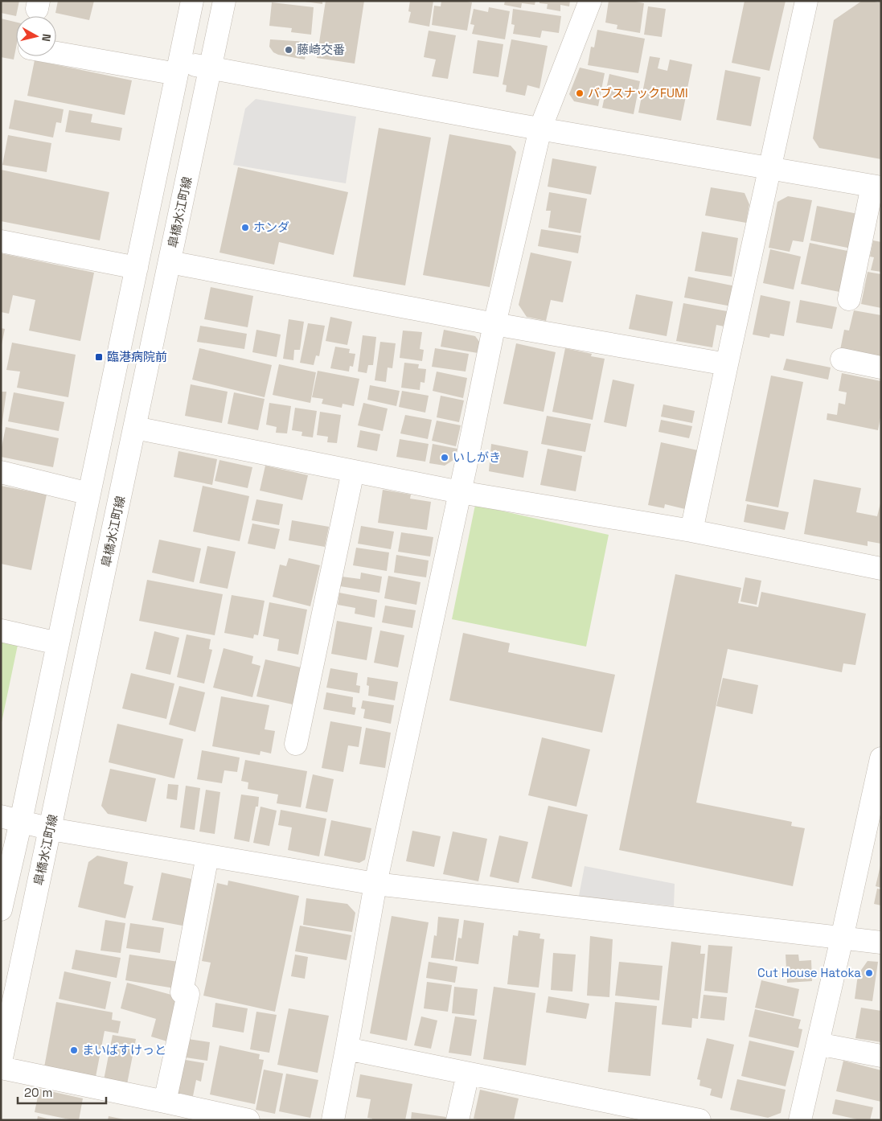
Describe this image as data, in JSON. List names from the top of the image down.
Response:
{
  "streets": {
    "street": ["皐橋水江町線"]
  },
  "places": {
    "other": [
      "藤崎交番",
      "バブスナックFUMI",
      "ホンダ",
      "いしがき",
      "Cut House Hatoka",
      "まいばすけっと"
    ],
    "transit": ["臨港病院前"]
  },
  "scale_bar": "20 m",
  "north": "right"
}
